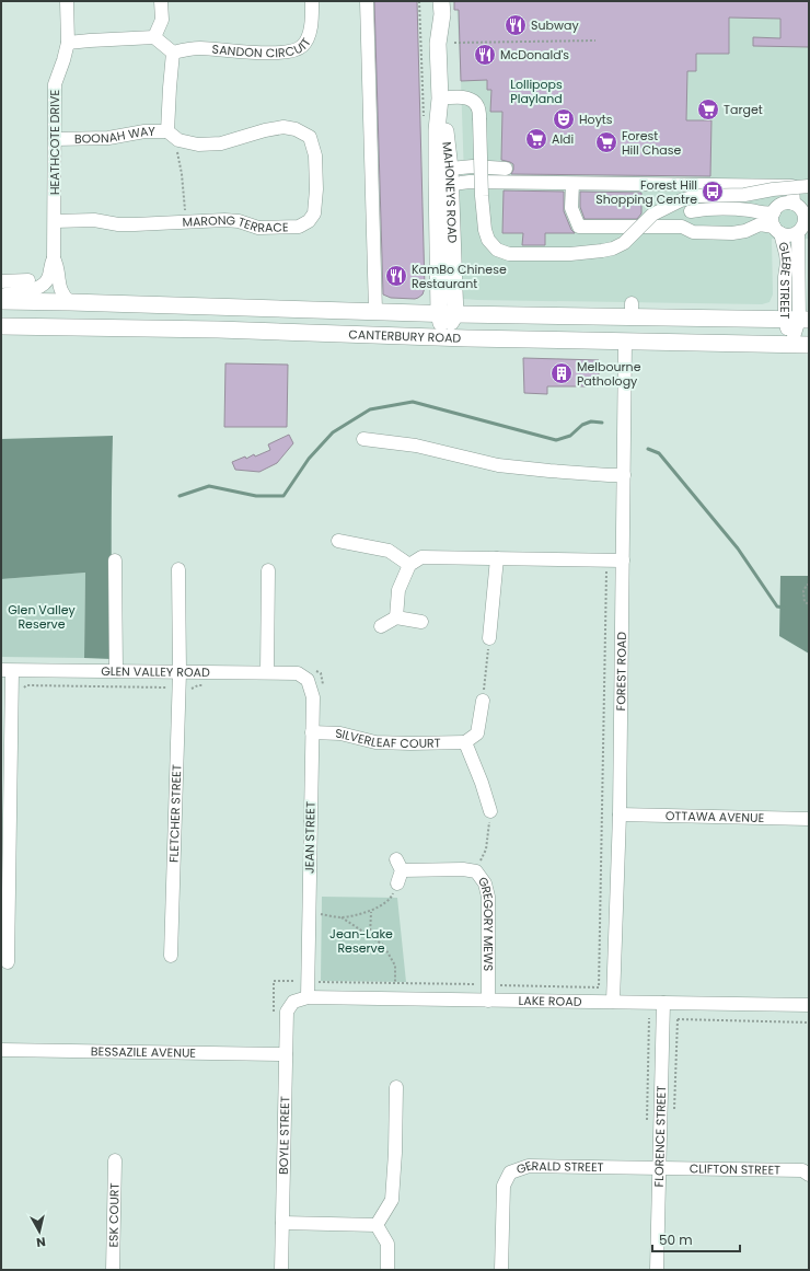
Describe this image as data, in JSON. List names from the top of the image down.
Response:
{
  "streets": {
    "main road": ["MAHONEYS ROAD", "CANTERBURY ROAD"],
    "street": [
      "SANDON CIRCUIT",
      "BOONAH WAY",
      "HEATHCOTE DRIVE",
      "MARONG TERRACE",
      "GLEBE STREET",
      "FOREST ROAD",
      "GLEN VALLEY ROAD",
      "SILVERLEAF COURT",
      "FLETCHER STREET",
      "OTTAWA AVENUE",
      "JEAN STREET",
      "GREGORY MEWS",
      "LAKE ROAD",
      "BESSAZILE AVENUE",
      "BOYLE STREET",
      "FLORENCE STREET",
      "GERALD STREET",
      "CLIFTON STREET",
      "ESK COURT"
    ]
  },
  "crossings": [
    ["SANDON CIRCUIT", "BOONAH WAY"],
    ["BOONAH WAY", "HEATHCOTE DRIVE"],
    ["BOONAH WAY", "MARONG TERRACE"],
    ["HEATHCOTE DRIVE", "MARONG TERRACE"],
    ["HEATHCOTE DRIVE", "CANTERBURY ROAD"],
    ["MAHONEYS ROAD", "CANTERBURY ROAD"],
    ["GLEBE STREET", "CANTERBURY ROAD"],
    ["CANTERBURY ROAD", "FOREST ROAD"],
    ["FOREST ROAD", "OTTAWA AVENUE"],
    ["FOREST ROAD", "LAKE ROAD"],
    ["GLEN VALLEY ROAD", "FLETCHER STREET"],
    ["GLEN VALLEY ROAD", "JEAN STREET"],
    ["SILVERLEAF COURT", "JEAN STREET"],
    ["JEAN STREET", "LAKE ROAD"],
    ["GREGORY MEWS", "LAKE ROAD"],
    ["LAKE ROAD", "BOYLE STREET"],
    ["LAKE ROAD", "FLORENCE STREET"],
    ["BESSAZILE AVENUE", "BOYLE STREET"],
    ["FLORENCE STREET", "GERALD STREET"],
    ["FLORENCE STREET", "CLIFTON STREET"],
    ["GERALD STREET", "CLIFTON STREET"]
  ],
  "parks": ["Lollipops Playland", "Glen Valley Reserve", "Jean-Lake Reserve"],
  "places": {
    "restaurant": ["Subway", "McDonald's", "KamBo Chinese Restaurant"],
    "supermarket": ["Target", "Aldi", "Forest Hill Chase"],
    "theatre": ["Hoyts"],
    "bus stop": ["Forest Hill Shopping Centre"],
    "building": ["Melbourne Pathology"]
  },
  "scale_bar": "50 m",
  "north": "bottom"
}
